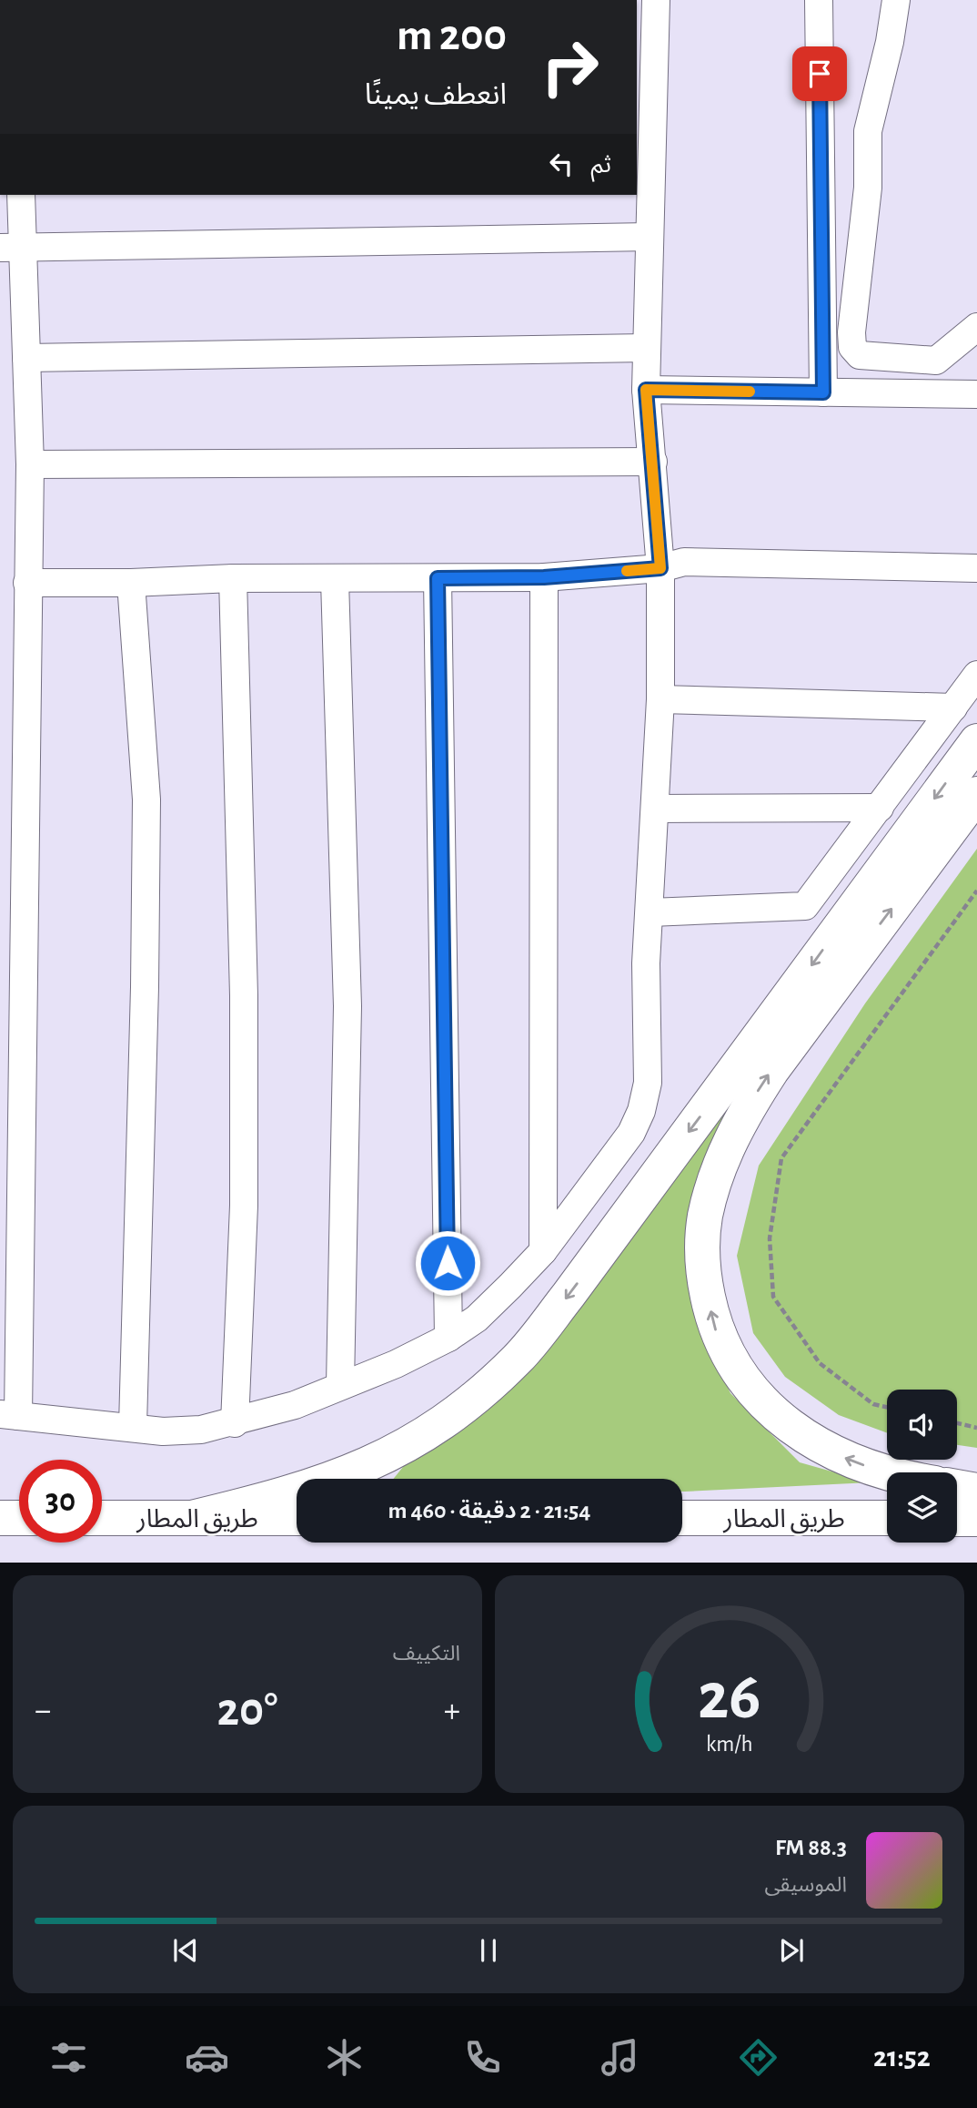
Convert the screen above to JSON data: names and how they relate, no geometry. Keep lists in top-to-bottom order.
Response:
{
  "streets": {
    "highway": ["طريق المطار"]
  },
  "page": {
    "turn": ["200 m", "انعطف يمينًا"],
    "then": "ثم",
    "limit": "30",
    "trip": "21:54 · 2 دقيقة · 460 m",
    "tile": "التكييف",
    "heat": ["−", "20°", "+"],
    "song": ["88.3 FM", "الموسيقى"],
    "tabs": "21:52",
    "gauge": ["26", "km/h"]
  }
}
